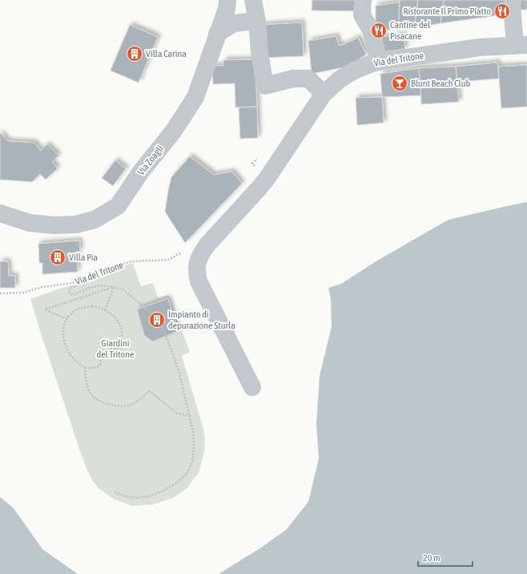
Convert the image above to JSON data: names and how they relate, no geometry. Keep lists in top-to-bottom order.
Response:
{
  "streets": {
    "street": ["Via del Tritone", "Via Zoagli"]
  },
  "parks": ["Giardini del Tritone"],
  "places": {
    "restaurant": ["Ristorante Il Primo Piatto", "Cantine del Pisacane"],
    "building": ["Villa Carina", "Villa Pia", "Impianto di depurazione Sturla"],
    "bar": ["Blunt Beach Club"]
  },
  "scale_bar": "20 m"
}
